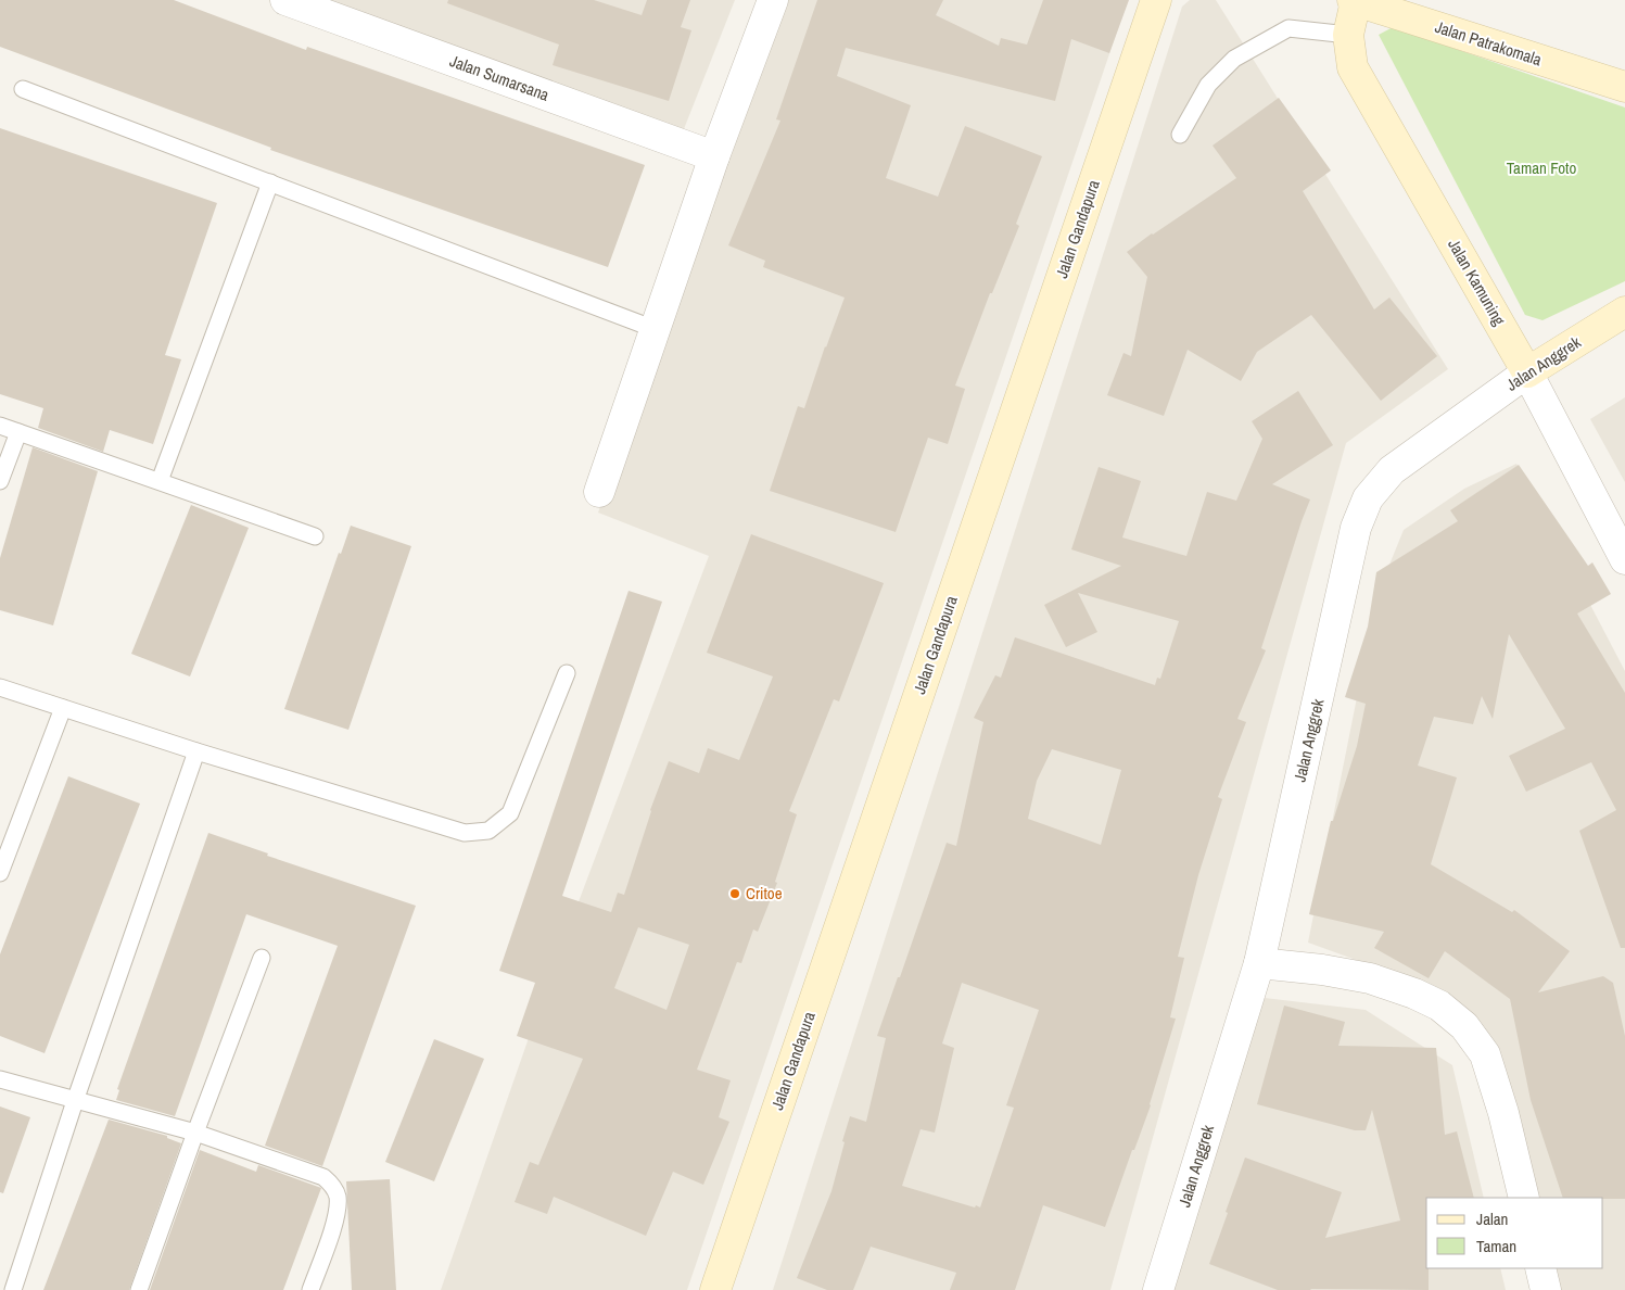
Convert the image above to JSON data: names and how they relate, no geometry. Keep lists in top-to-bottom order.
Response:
{
  "streets": {
    "street": [
      "Jalan Patrakomala",
      "Jalan Sumarsana",
      "Jalan Gandapura",
      "Jalan Kamuning",
      "Jalan Anggrek"
    ]
  },
  "crossings": [
    ["Jalan Patrakomala", "Jalan Kamuning"],
    ["Jalan Kamuning", "Jalan Anggrek"]
  ],
  "parks": ["Taman Foto"],
  "places": ["Critoe"],
  "legend": ["Jalan", "Taman"]
}
